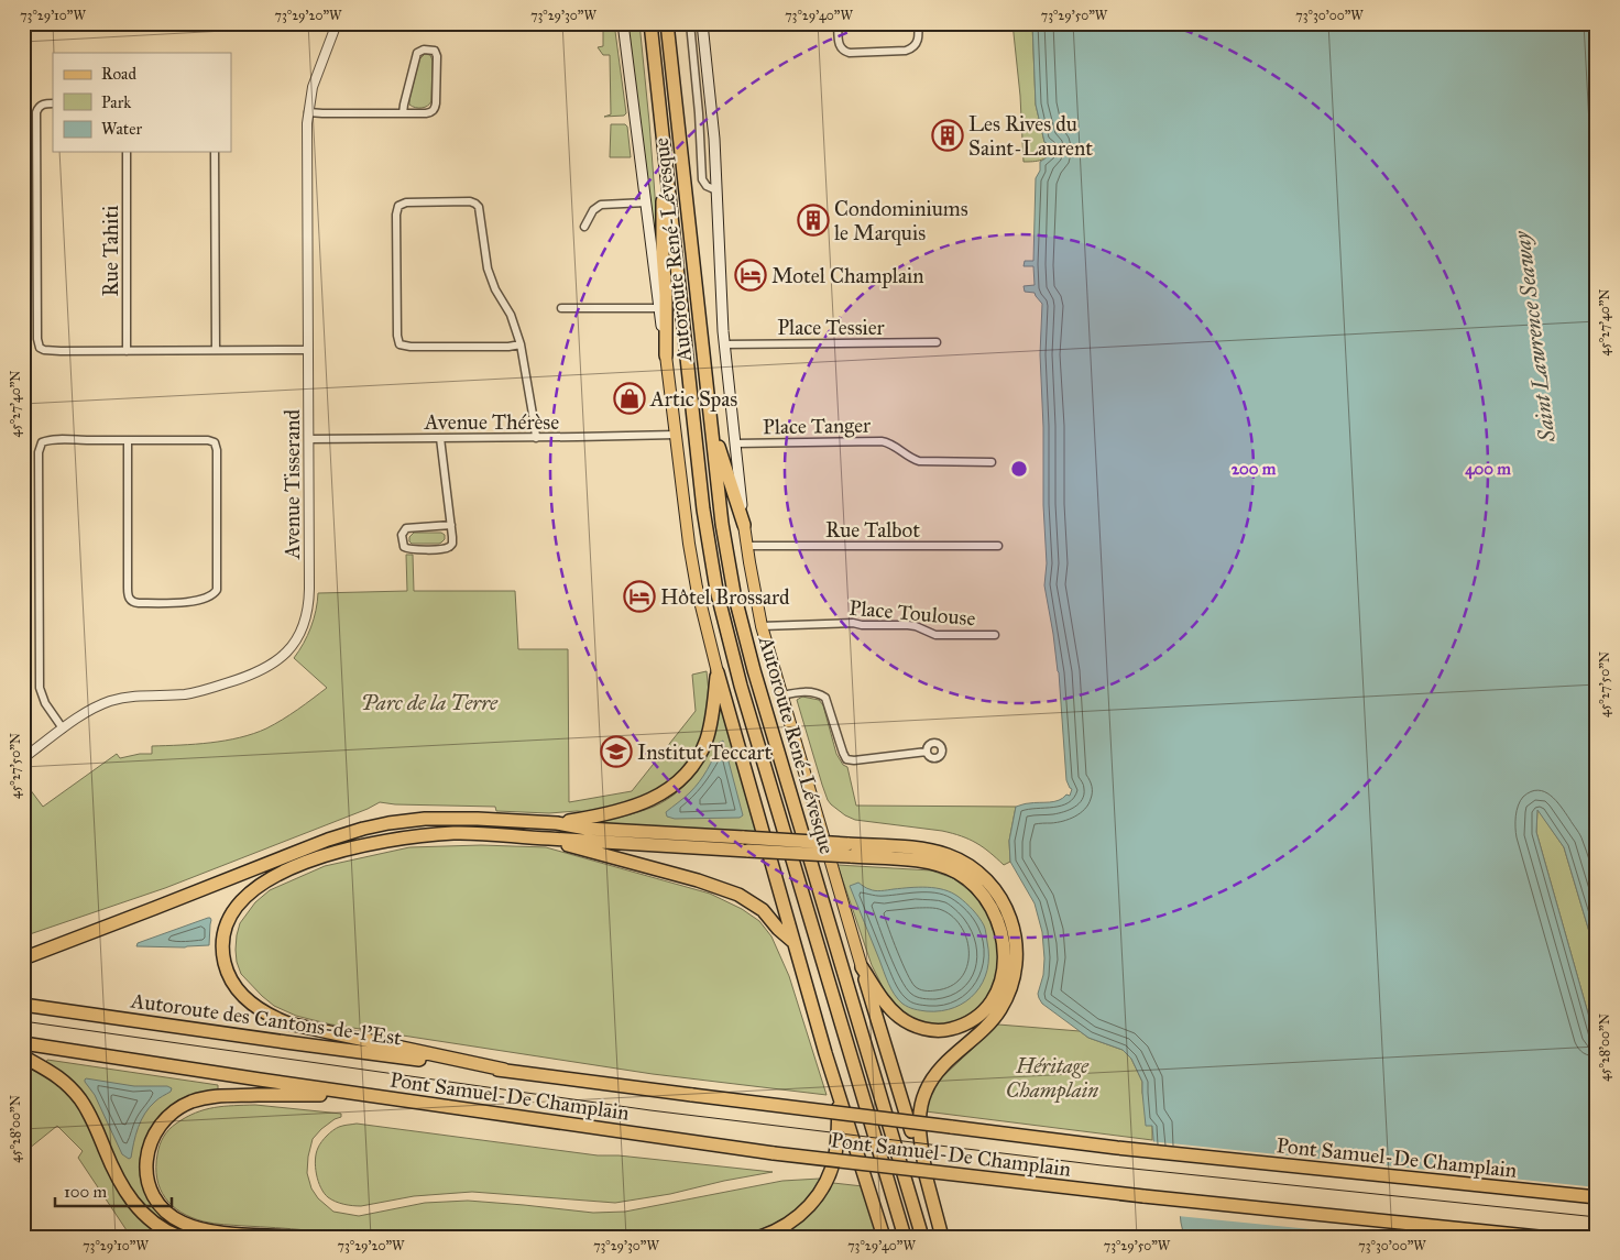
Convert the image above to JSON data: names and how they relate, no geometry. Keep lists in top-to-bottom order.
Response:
{
  "streets": {
    "highway": ["Autoroute René-Lévesque", "Autoroute des Cantons-de-l'Est", "Pont Samuel-De Champlain"],
    "street": [
      "Rue Tahiti",
      "Place Tessier",
      "Avenue Thérèse",
      "Place Tanger",
      "Avenue Tisserand",
      "Rue Talbot",
      "Place Toulouse"
    ]
  },
  "crossings": [
    ["Avenue Thérèse", "Avenue Tisserand"],
    ["Autoroute des Cantons-de-l'Est", "Pont Samuel-De Champlain"]
  ],
  "water": ["Saint Lawrence Seaway"],
  "parks": ["Parc de la Terre", "Héritage Champlain"],
  "places": {
    "building": ["Les Rives du Saint-Laurent", "Condominiums le Marquis"],
    "hotel": ["Motel Champlain", "Hôtel Brossard"],
    "shop": ["Artic Spas"],
    "school or university": ["Institut Teccart"]
  },
  "legend": ["Road", "Park", "Water"],
  "scale_bar": "100 m",
  "coordinates": [
    "73°29'10\"W",
    "73°29'20\"W",
    "73°29'30\"W",
    "73°29'40\"W",
    "73°29'50\"W",
    "73°30'00\"W",
    "45°27'40\"N",
    "45°27'50\"N",
    "45°28'00\"N"
  ],
  "rings": ["200 m", "400 m"]
}
